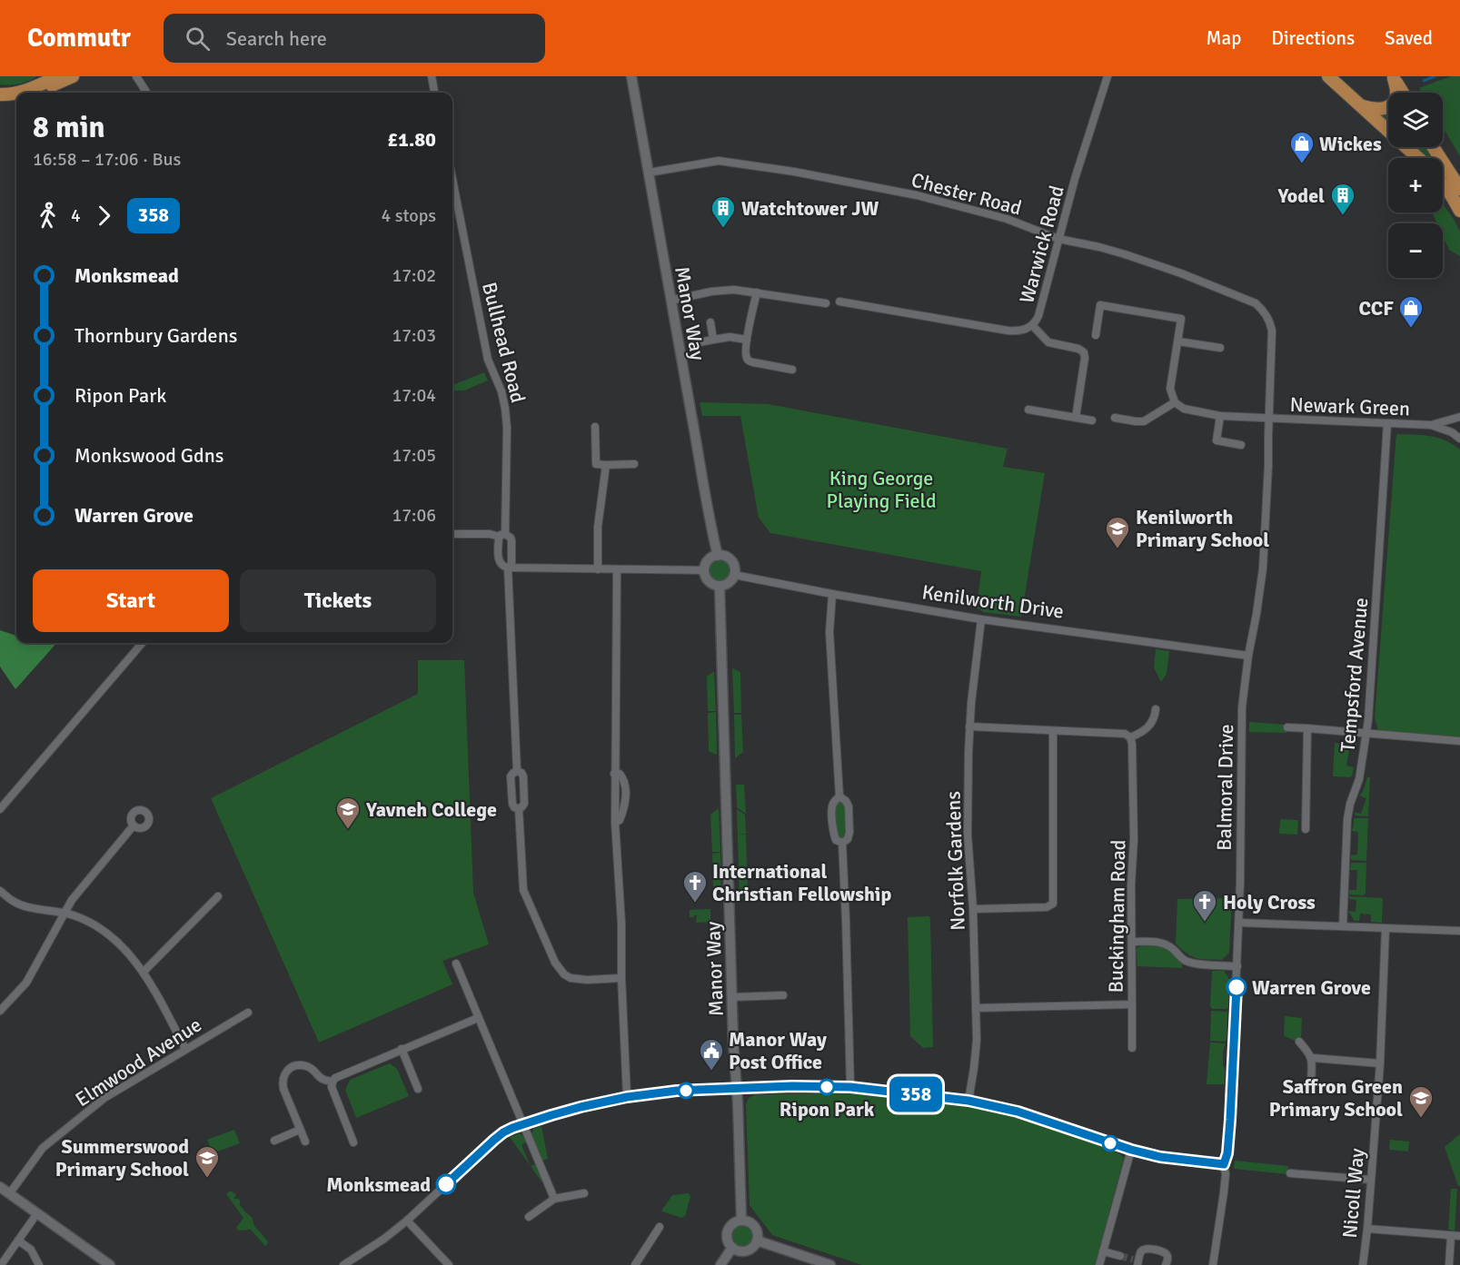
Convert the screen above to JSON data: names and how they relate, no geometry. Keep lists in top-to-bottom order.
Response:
{
  "streets": {
    "street": [
      "Chester Road",
      "Warwick Road",
      "Manor Way",
      "Bullhead Road",
      "Newark Green",
      "Kenilworth Drive",
      "Tempsford Avenue",
      "Balmoral Drive",
      "Norfolk Gardens",
      "Buckingham Road",
      "Elmwood Avenue",
      "Nicoll Way"
    ]
  },
  "crossings": [
    ["Chester Road", "Warwick Road"],
    ["Chester Road", "Manor Way"],
    ["Chester Road", "Balmoral Drive"],
    ["Manor Way", "Kenilworth Drive"],
    ["Newark Green", "Tempsford Avenue"],
    ["Newark Green", "Balmoral Drive"],
    ["Kenilworth Drive", "Balmoral Drive"],
    ["Kenilworth Drive", "Norfolk Gardens"],
    ["Norfolk Gardens", "Buckingham Road"]
  ],
  "parks": ["King George Playing Field"],
  "places": {
    "shop": ["Wickes", "CCF"],
    "building": ["Yodel", "Watchtower JW"],
    "school or university": [
      "Kenilworth Primary School",
      "Yavneh College",
      "Saffron Green Primary School",
      "Summerswood Primary School"
    ],
    "church": ["International Christian Fellowship", "Holy Cross"],
    "other": ["Warren Grove", "Ripon Park", "Monksmead"],
    "public building": ["Manor Way Post Office"]
  },
  "lines": ["bus line 358"],
  "page": {
    "header": "Commutr",
    "search": "Search here",
    "nav": ["Map", "Directions", "Saved"],
    "on_map": "358",
    "map_buttons": ["+", "−"],
    "heading": ["8 min", "16:58 – 17:06 · Bus", "£1.80"],
    "legs": ["4", "358", "4 stops"],
    "list": [
      {
        "name": "Monksmead",
        "value": "17:02"
      },
      {
        "name": "Thornbury Gardens",
        "value": "17:03"
      },
      {
        "name": "Ripon Park",
        "value": "17:04"
      },
      {
        "name": "Monkswood Gdns",
        "value": "17:05"
      },
      {
        "name": "Warren Grove",
        "value": "17:06"
      }
    ],
    "buttons": ["Start", "Tickets"]
  }
}
